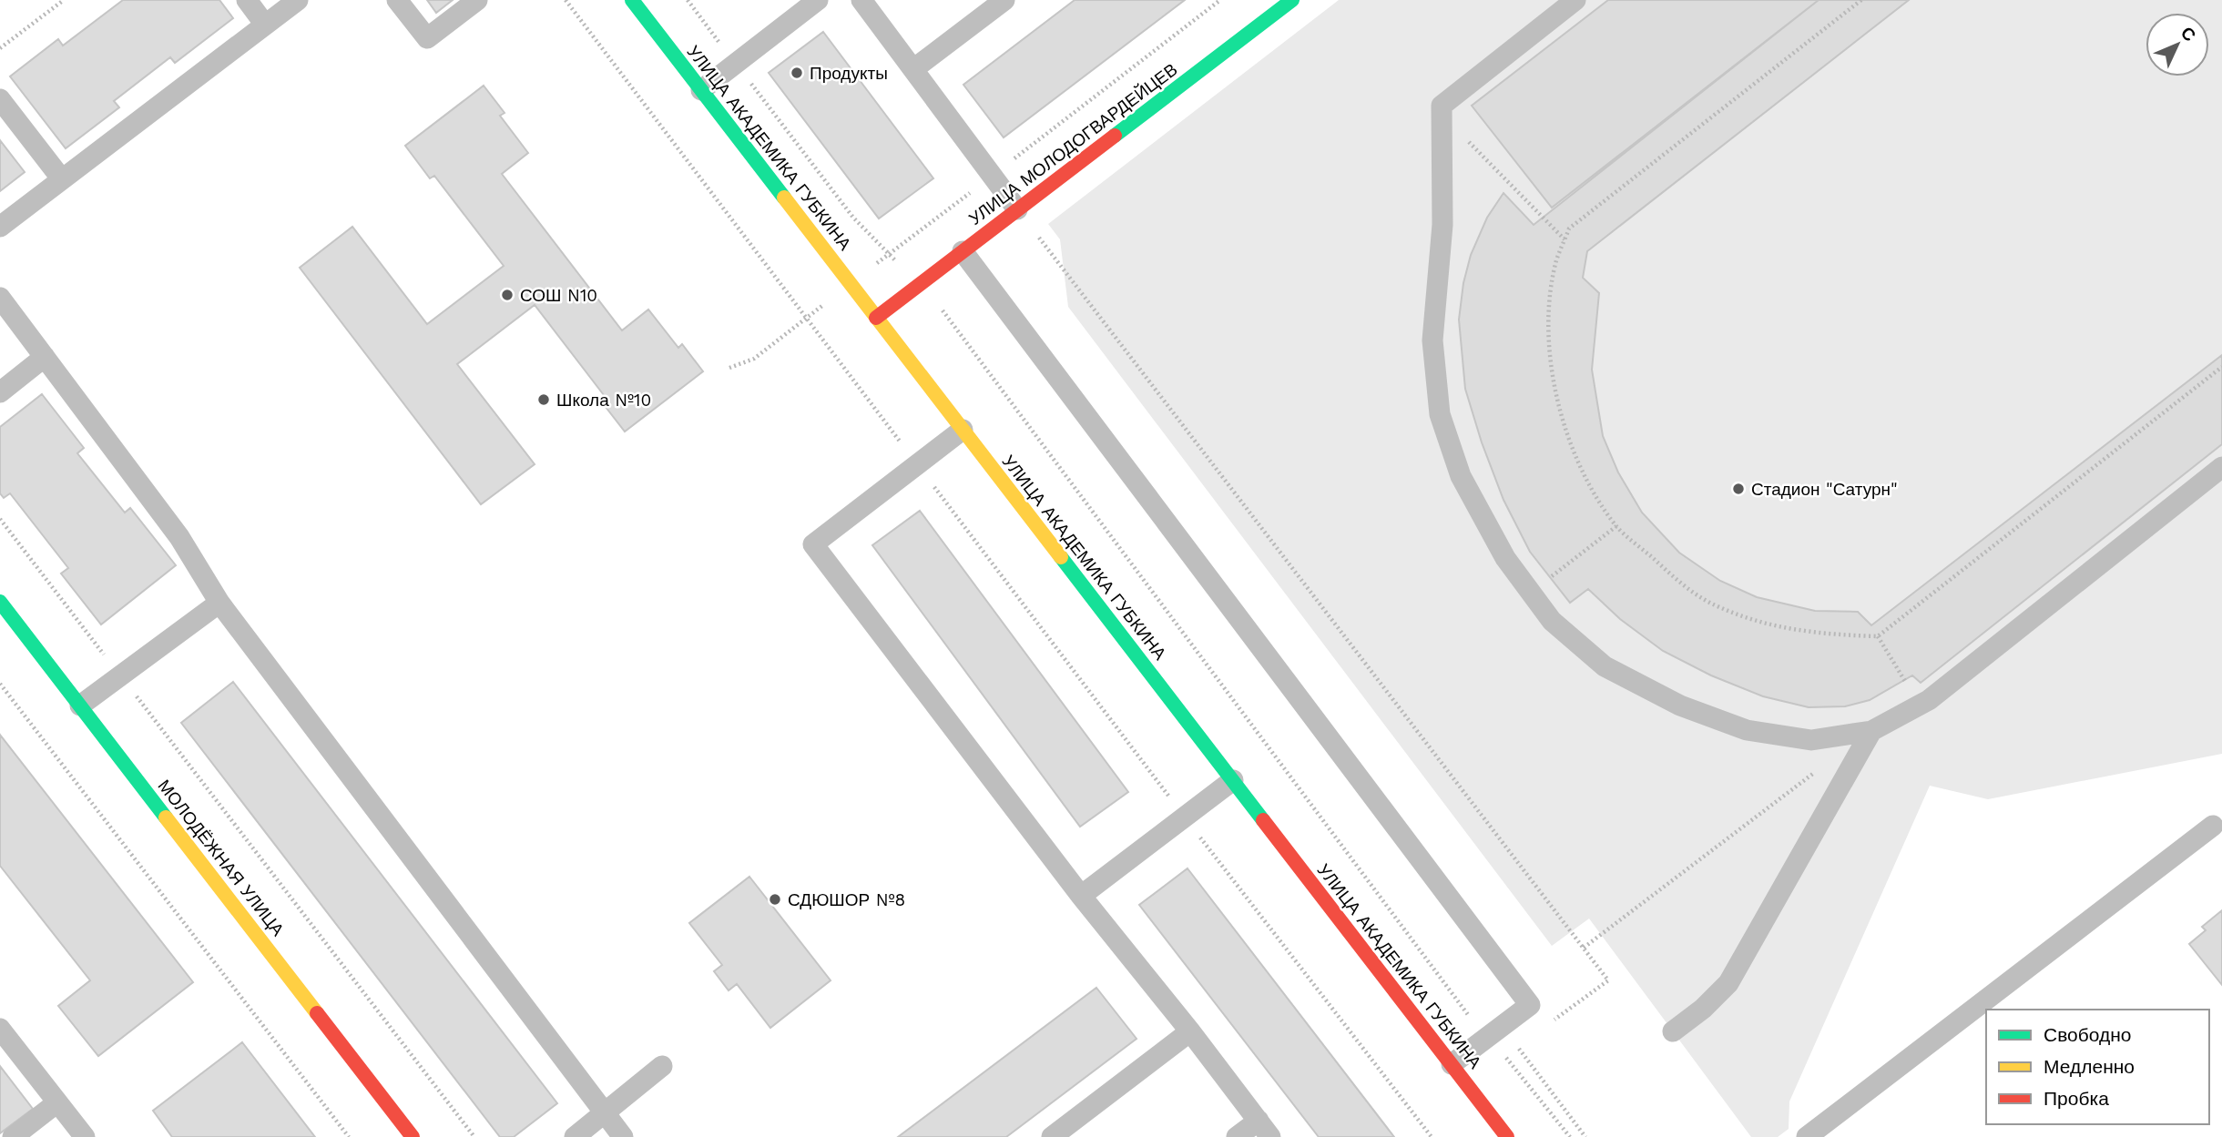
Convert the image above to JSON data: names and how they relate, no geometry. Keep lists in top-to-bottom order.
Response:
{
  "streets": {
    "street": ["УЛИЦА МОЛОДОГВАРДЕЙЦЕВ", "УЛИЦА АКАДЕМИКА ГУБКИНА", "МОЛОДЁЖНАЯ УЛИЦА"]
  },
  "crossings": [
    ["УЛИЦА МОЛОДОГВАРДЕЙЦЕВ", "УЛИЦА АКАДЕМИКА ГУБКИНА"]
  ],
  "places": [
    "Продукты",
    "СОШ N10",
    "Школа №10",
    "Стадион \"Сатурн\"",
    "СДЮШОР №8"
  ],
  "legend": ["Свободно", "Медленно", "Пробка"],
  "north": "top right"
}
